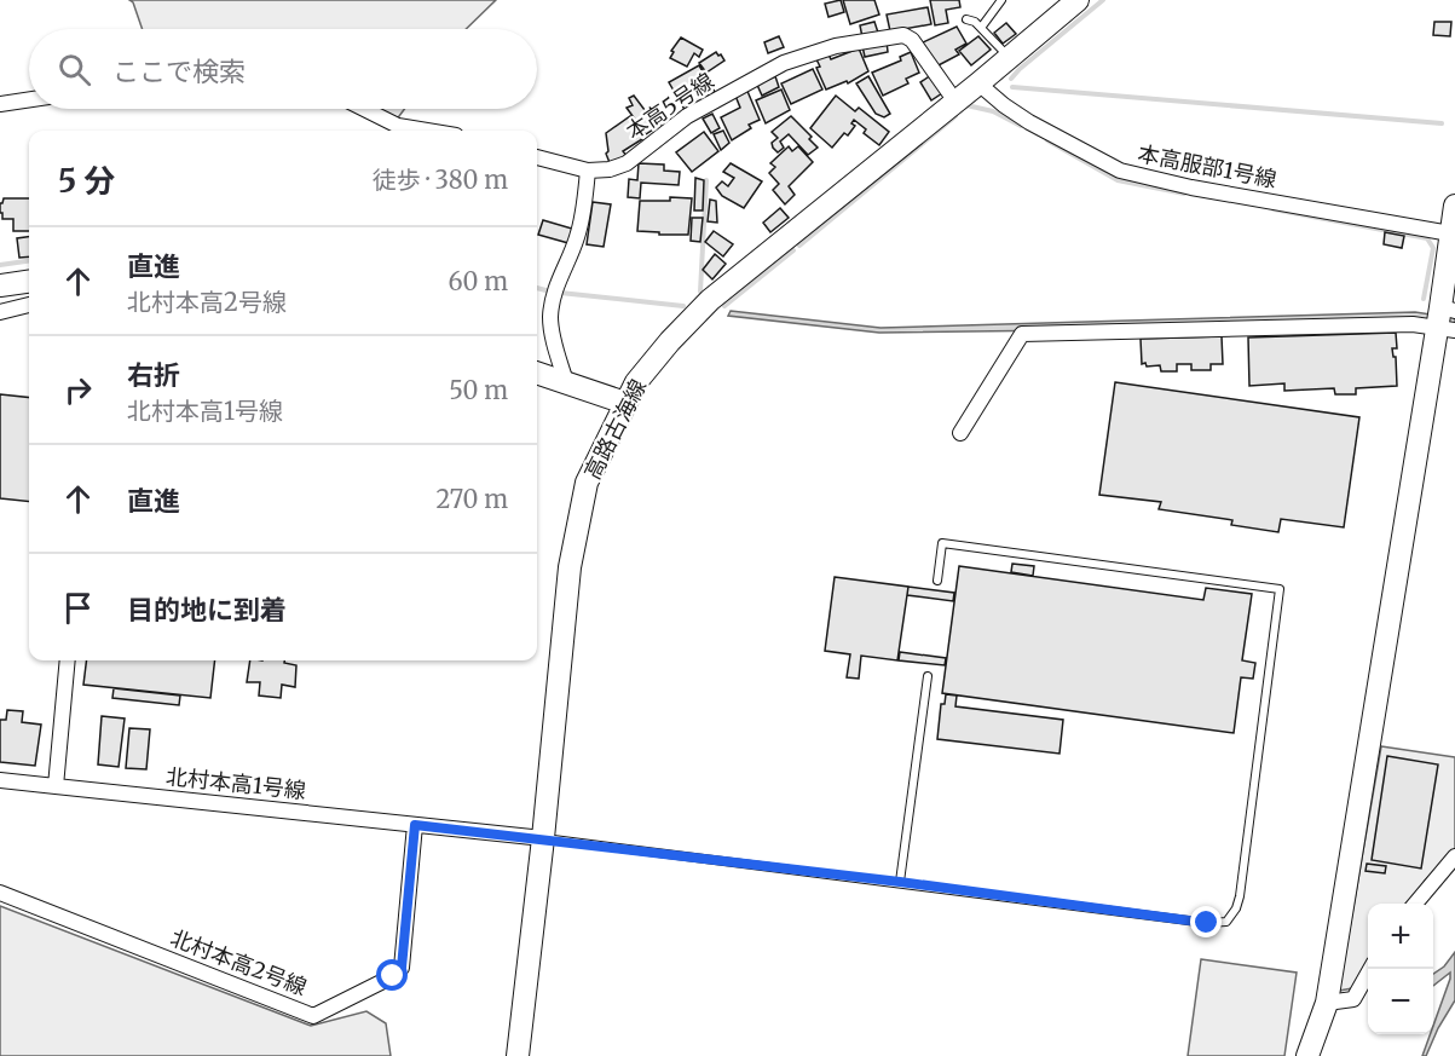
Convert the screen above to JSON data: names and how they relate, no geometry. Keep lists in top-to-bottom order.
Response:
{
  "streets": {
    "main road": ["高路古海線"],
    "street": [
      "本高5号線",
      "本高服部1号線",
      "北村本高1号線",
      "北村本高2号線"
    ]
  },
  "crossings": [
    ["本高5号線", "高路古海線"],
    ["本高服部1号線", "高路古海線"],
    ["高路古海線", "北村本高1号線"],
    ["北村本高1号線", "北村本高2号線"]
  ],
  "page": {
    "search": "ここで検索",
    "heading": ["5 分", "徒歩 · 380 m"],
    "list": [
      ["直進", "北村本高2号線", "60 m"],
      ["右折", "北村本高1号線", "50 m"],
      ["直進", "270 m"],
      "目的地に到着"
    ],
    "map_buttons": ["+", "−"]
  }
}
